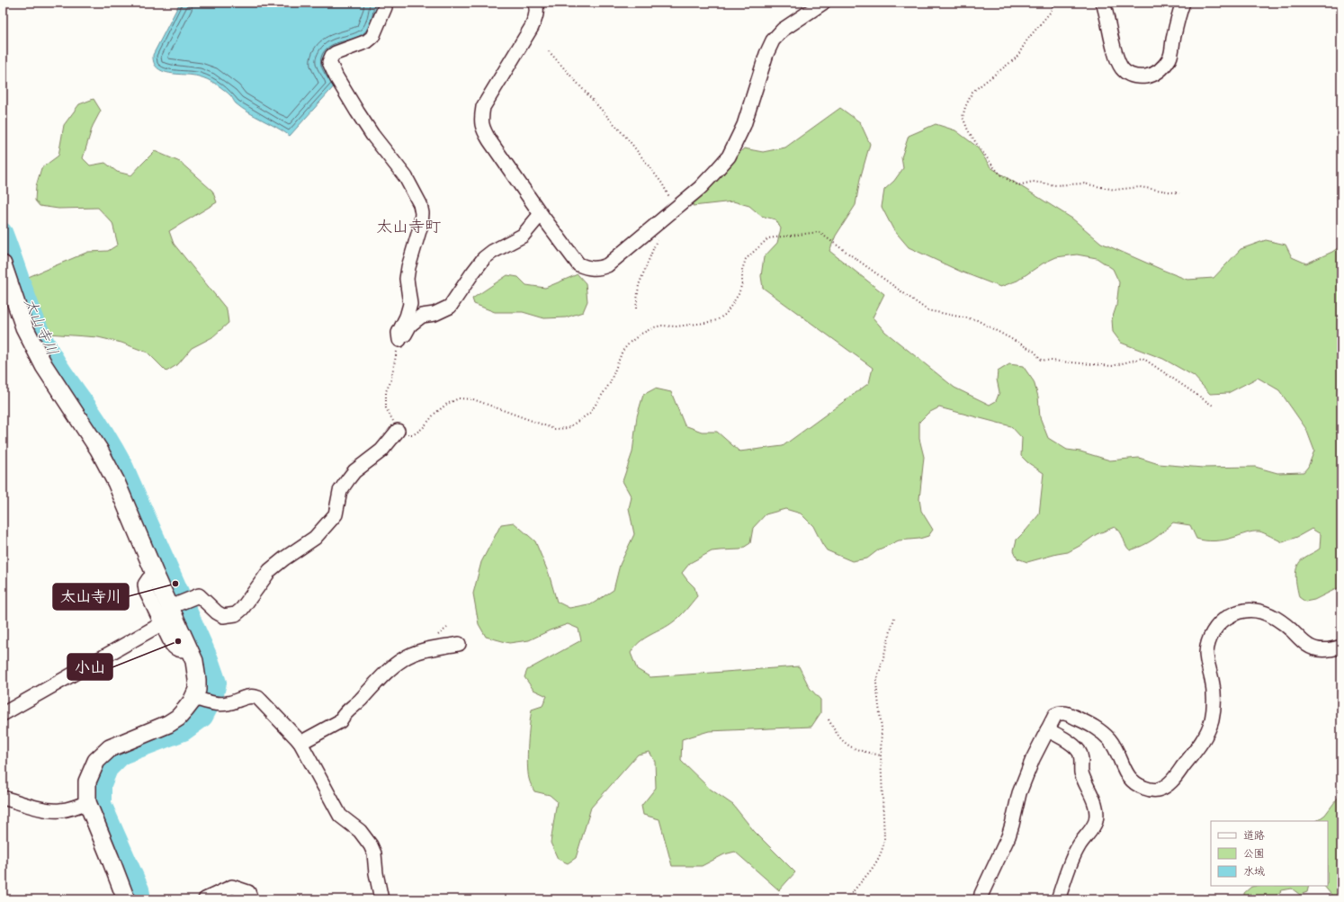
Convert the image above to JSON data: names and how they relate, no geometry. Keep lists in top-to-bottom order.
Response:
{
  "districts": ["太山寺町"],
  "water": ["太山寺川"],
  "places": ["太山寺川", "小山"],
  "legend": ["道路", "公園", "水域"]
}
